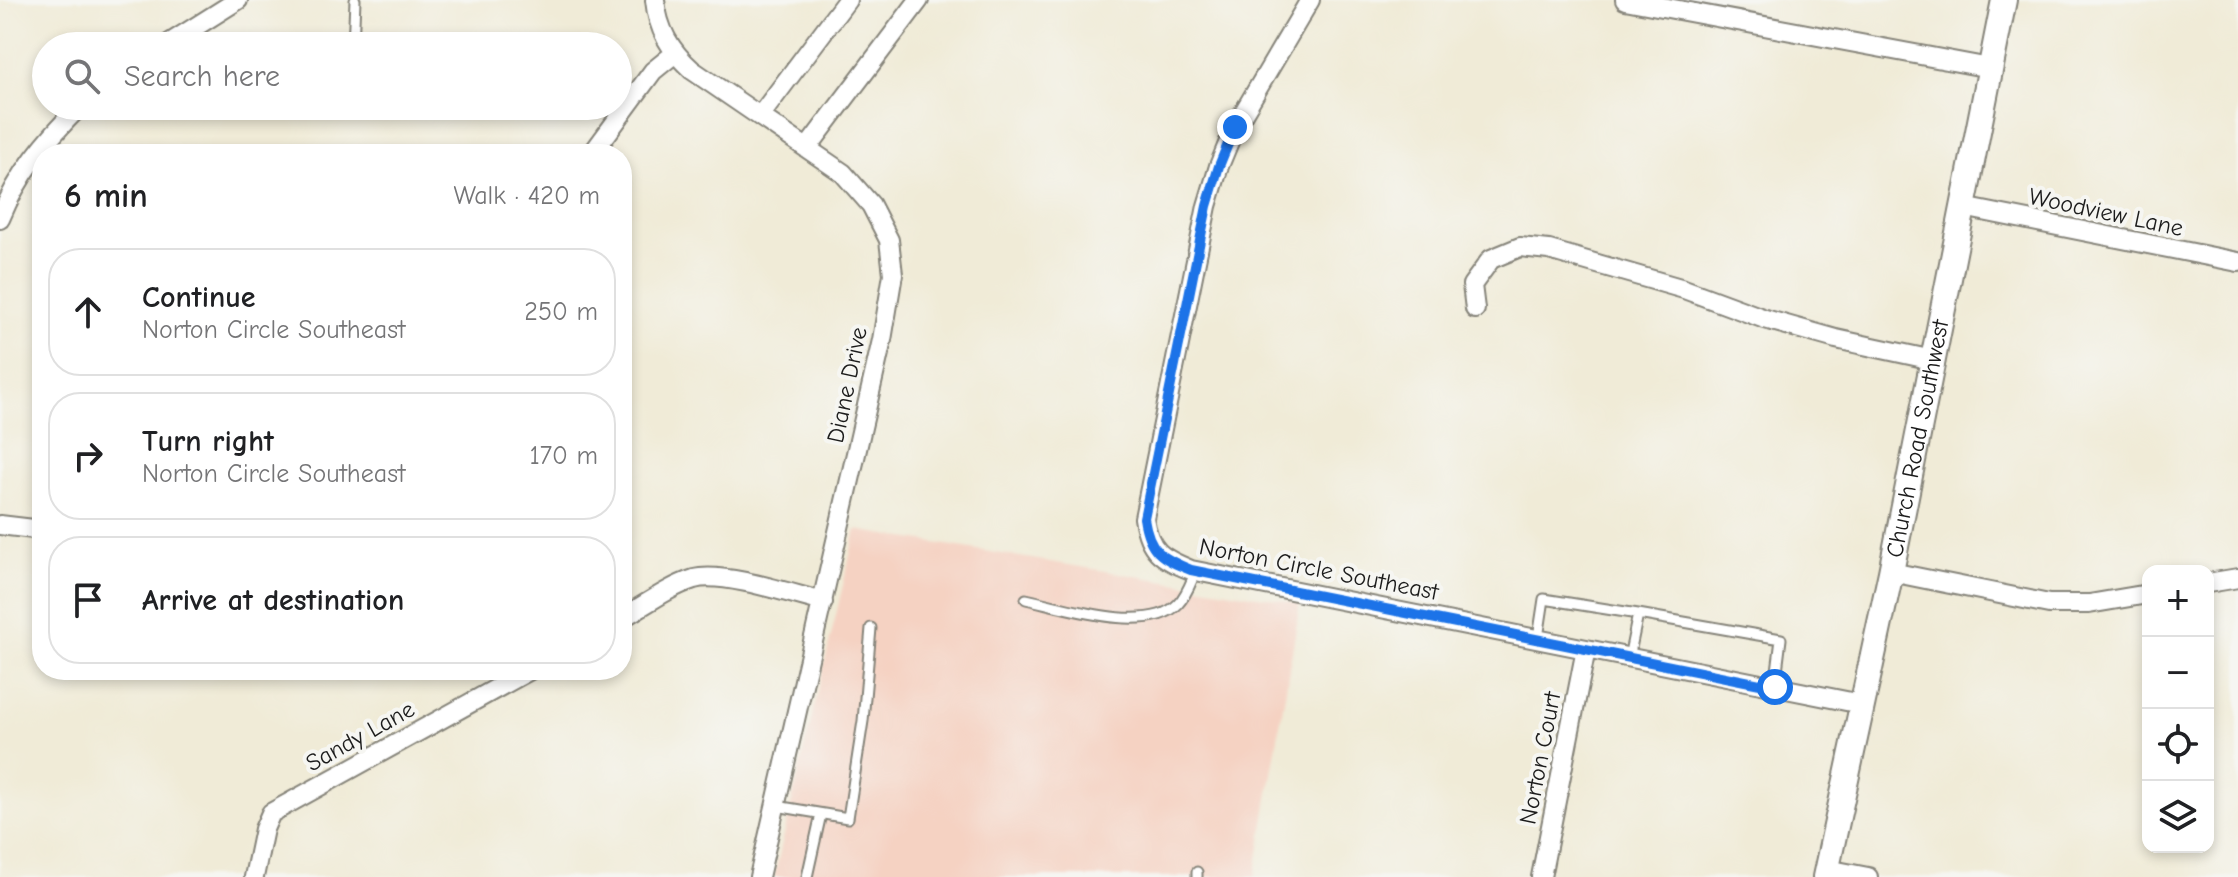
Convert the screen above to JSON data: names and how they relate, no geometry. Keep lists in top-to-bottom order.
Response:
{
  "streets": {
    "street": [
      "Woodview Lane",
      "Diane Drive",
      "Church Road Southwest",
      "Norton Circle Southeast",
      "Sandy Lane",
      "Norton Court"
    ]
  },
  "crossings": [
    ["Woodview Lane", "Church Road Southwest"],
    ["Church Road Southwest", "Norton Circle Southeast"],
    ["Norton Circle Southeast", "Norton Court"]
  ],
  "page": {
    "search": "Search here",
    "heading": ["6 min", "Walk · 420 m"],
    "list": [
      ["Continue", "Norton Circle Southeast", "250 m"],
      ["Turn right", "Norton Circle Southeast", "170 m"],
      "Arrive at destination"
    ],
    "map_buttons": ["+", "−"]
  }
}
